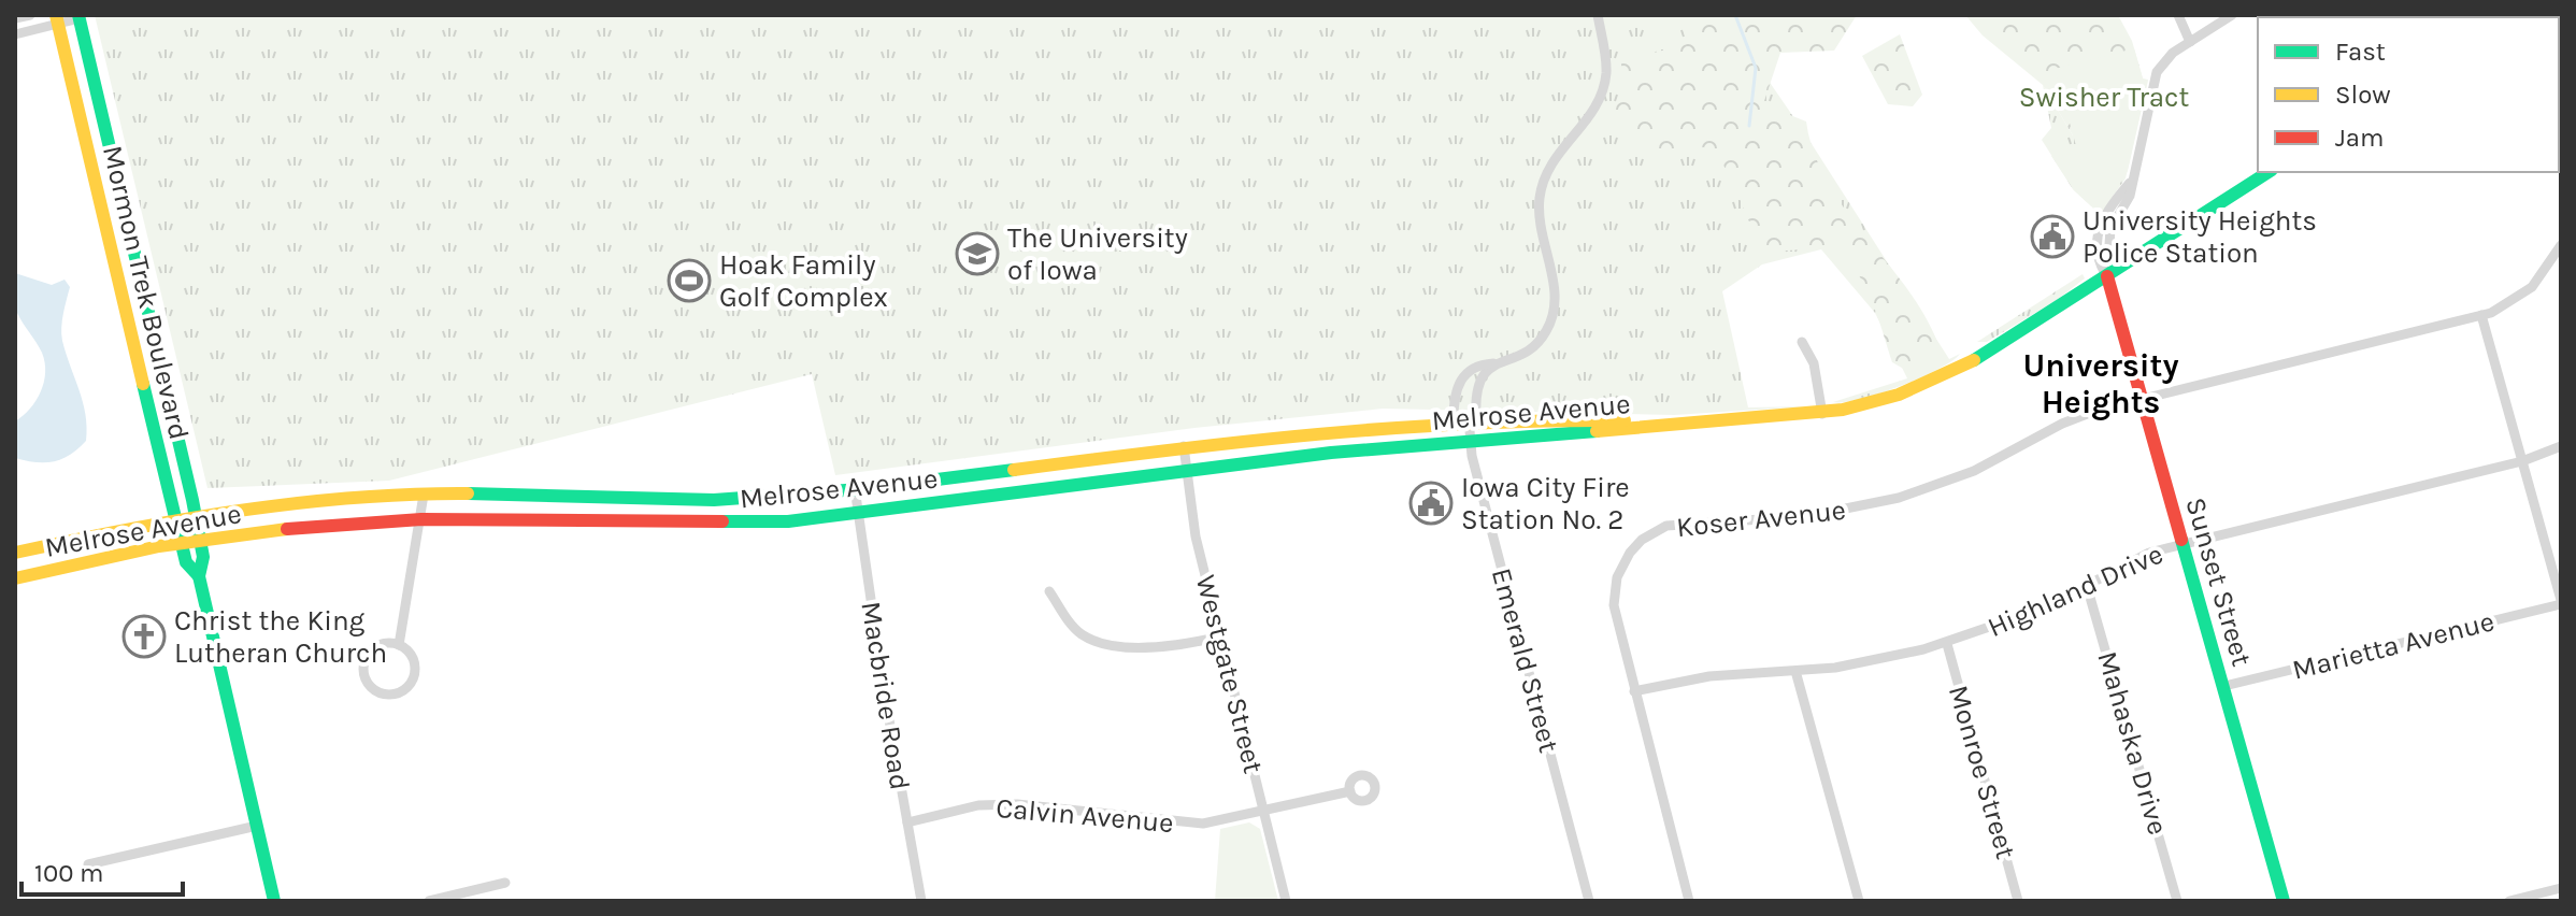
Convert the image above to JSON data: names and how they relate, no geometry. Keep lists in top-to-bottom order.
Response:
{
  "streets": {
    "main road": ["Mormon Trek Boulevard", "Melrose Avenue", "Sunset Street"],
    "street": [
      "Koser Avenue",
      "Highland Drive",
      "Marietta Avenue",
      "Emerald Street",
      "Westgate Street",
      "Macbride Road",
      "Mahaska Drive",
      "Monroe Street",
      "Calvin Avenue"
    ]
  },
  "crossings": [
    ["Mormon Trek Boulevard", "Melrose Avenue"],
    ["Melrose Avenue", "Sunset Street"],
    ["Melrose Avenue", "Emerald Street"],
    ["Melrose Avenue", "Westgate Street"],
    ["Melrose Avenue", "Macbride Road"],
    ["Koser Avenue", "Sunset Street"],
    ["Koser Avenue", "Highland Drive"],
    ["Sunset Street", "Highland Drive"],
    ["Sunset Street", "Marietta Avenue"],
    ["Highland Drive", "Mahaska Drive"],
    ["Highland Drive", "Monroe Street"],
    ["Westgate Street", "Calvin Avenue"],
    ["Macbride Road", "Calvin Avenue"]
  ],
  "districts": ["University Heights"],
  "parks": ["Swisher Tract"],
  "places": {
    "public building": ["University Heights Police Station", "Iowa City Fire Station No. 2"],
    "school or university": ["The University of Iowa"],
    "sports": ["Hoak Family Golf Complex"],
    "church": ["Christ the King Lutheran Church"]
  },
  "legend": ["Fast", "Slow", "Jam"],
  "scale_bar": "100 m"
}
